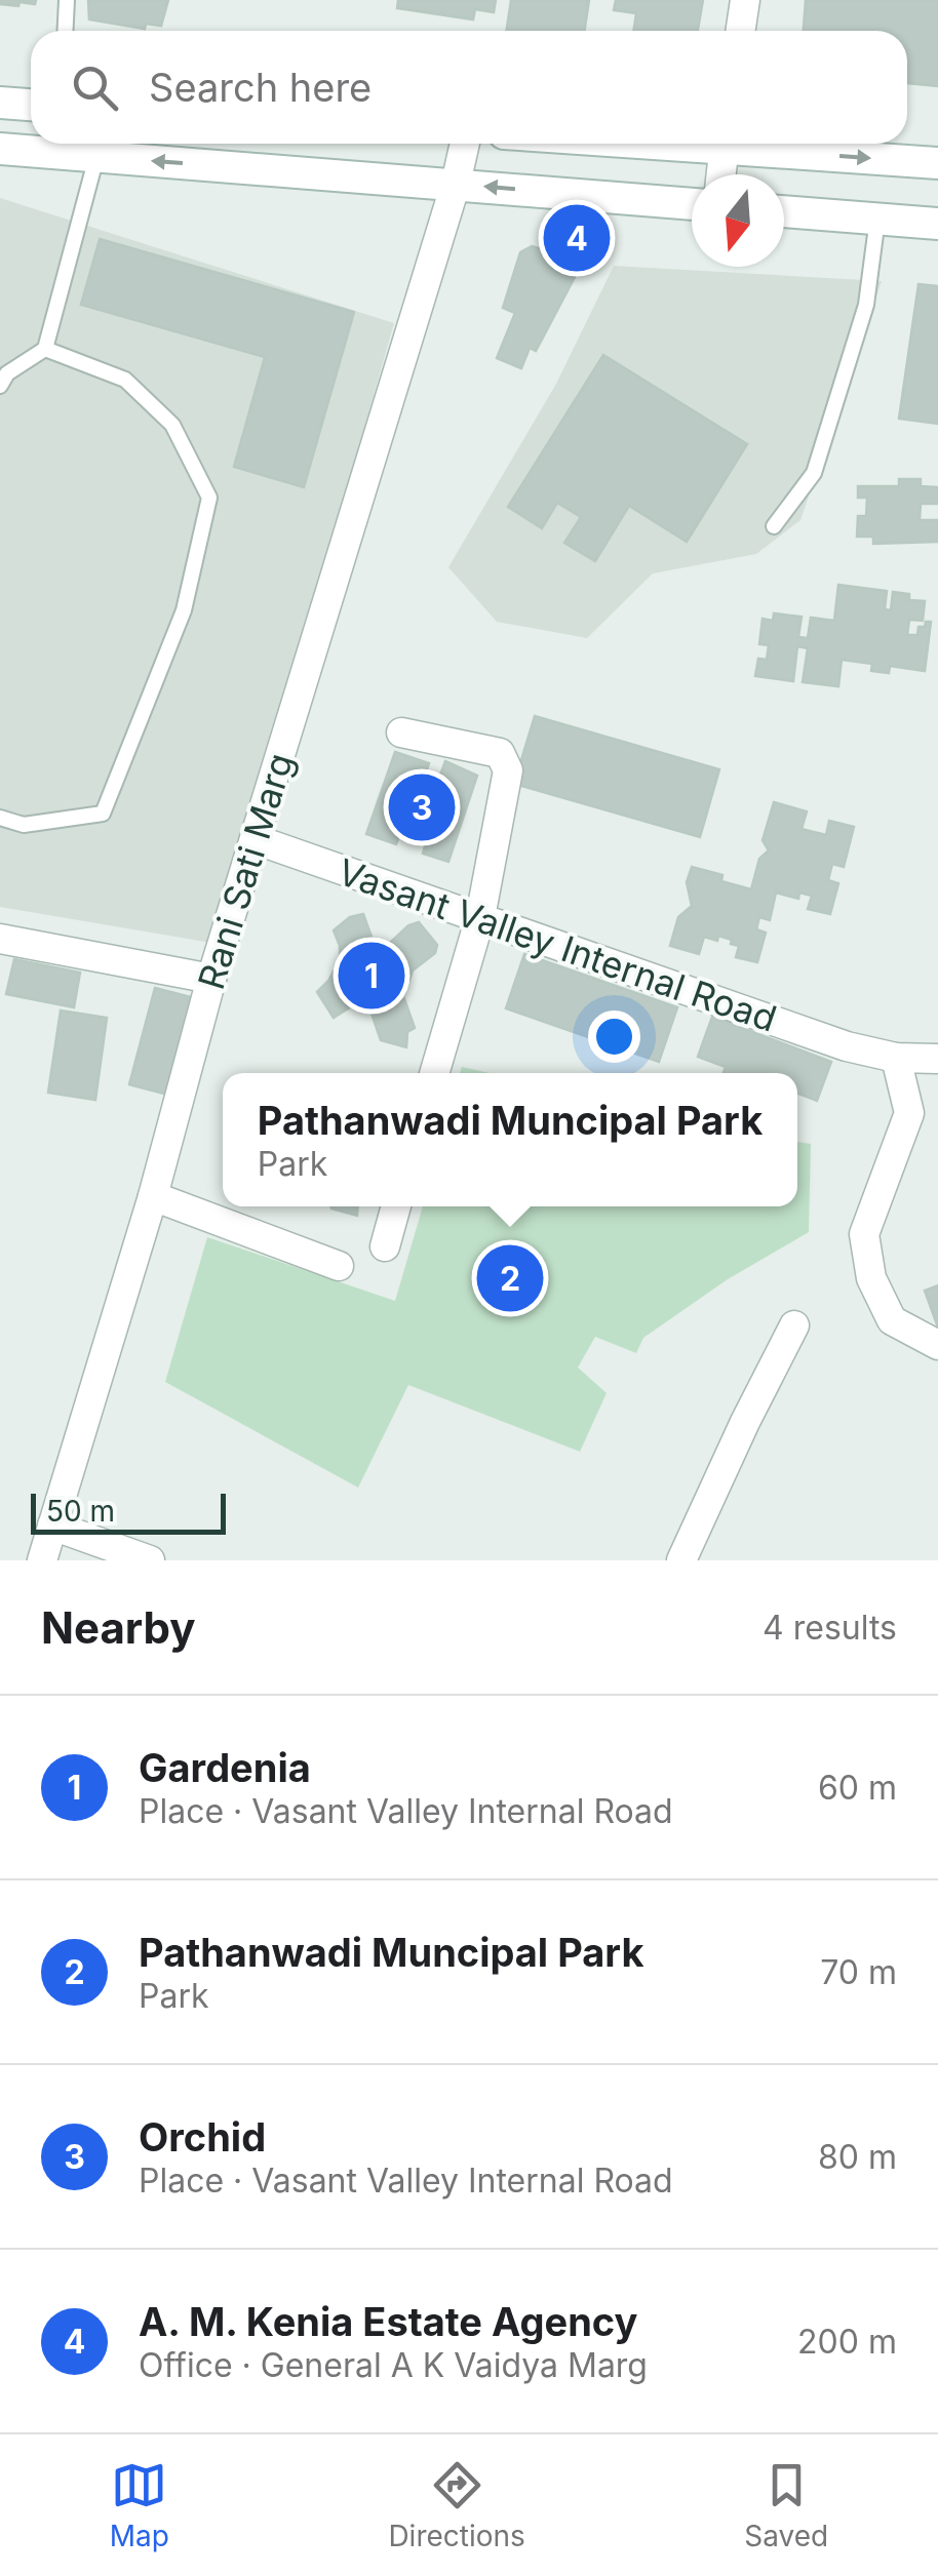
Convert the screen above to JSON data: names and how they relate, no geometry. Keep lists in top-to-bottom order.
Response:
{
  "streets": {
    "street": ["Rani Sati Marg", "Vasant Valley Internal Road"]
  },
  "crossings": [
    ["Rani Sati Marg", "Vasant Valley Internal Road"]
  ],
  "scale_bar": "50 m",
  "north": "bottom",
  "page": {
    "search": "Search here",
    "pins": [
      "4",
      "3",
      "1",
      "2"
    ],
    "popup": ["Pathanwadi Muncipal Park", "Park"],
    "scale": "50 m",
    "heading": ["Nearby", "4 results"],
    "list": [
      {
        "mark": "1",
        "name": "Gardenia",
        "note": "Place · Vasant Valley Internal Road",
        "value": "60 m"
      },
      {
        "mark": "2",
        "name": "Pathanwadi Muncipal Park",
        "note": "Park",
        "value": "70 m"
      },
      {
        "mark": "3",
        "name": "Orchid",
        "note": "Place · Vasant Valley Internal Road",
        "value": "80 m"
      },
      {
        "mark": "4",
        "name": "A. M. Kenia Estate Agency",
        "note": "Office · General A K Vaidya Marg",
        "value": "200 m"
      }
    ],
    "nav": ["Map", "Directions", "Saved"]
  }
}
